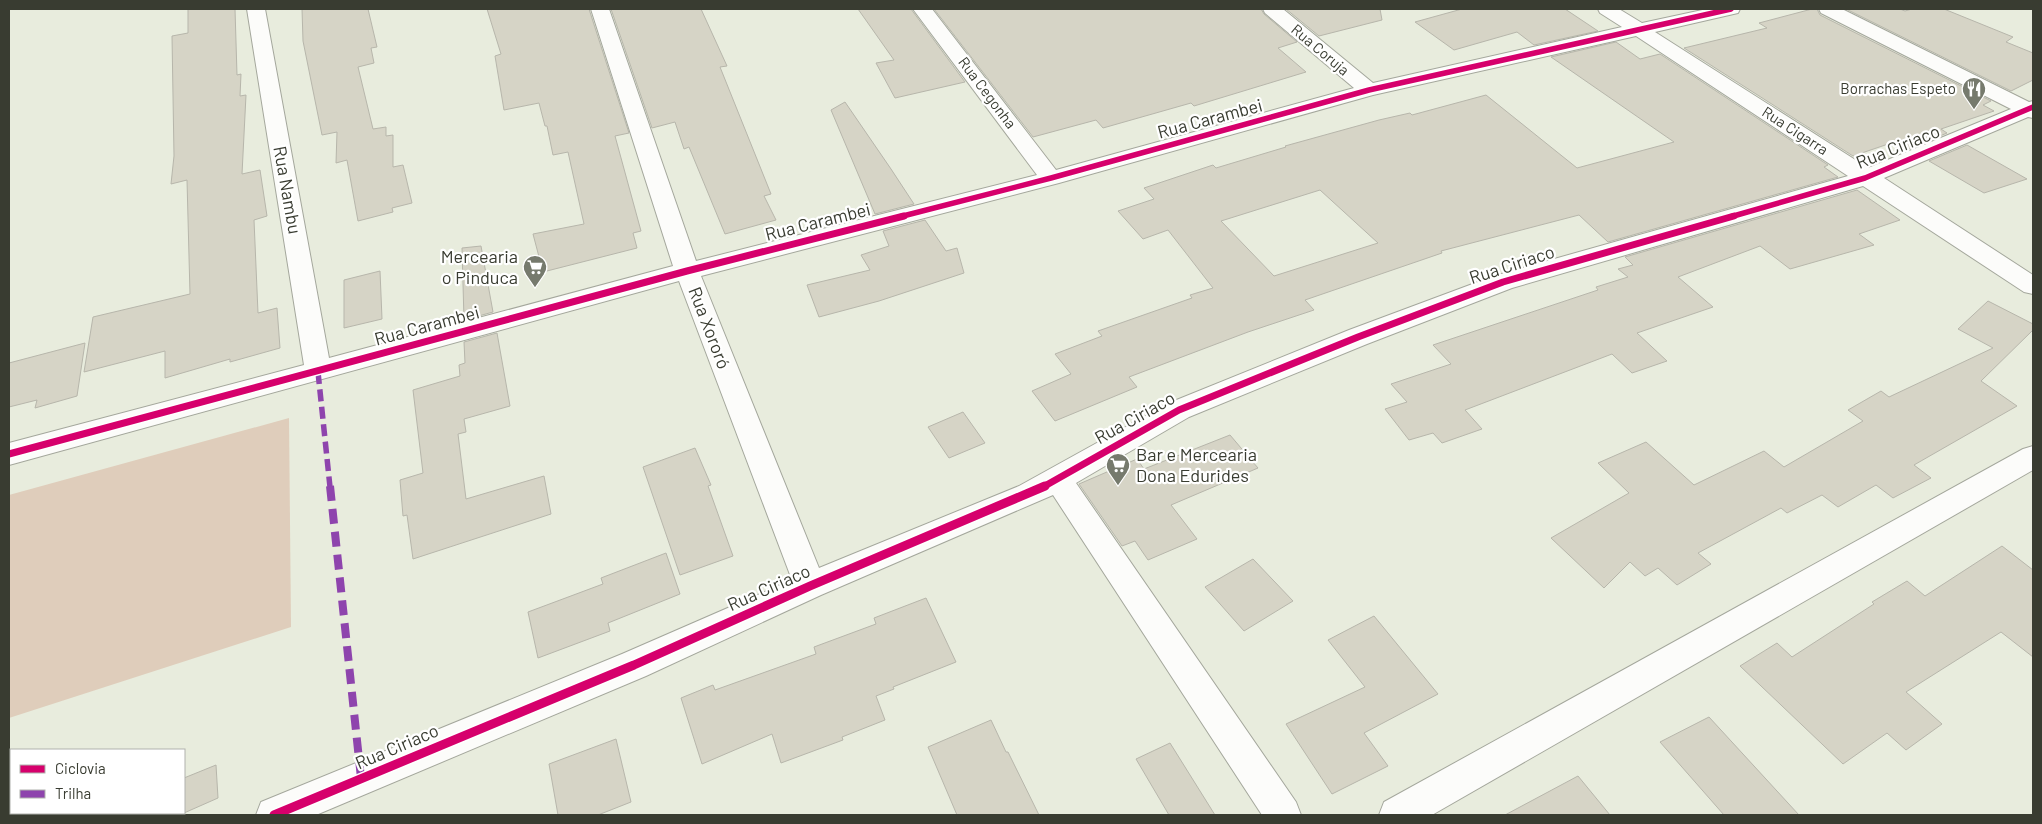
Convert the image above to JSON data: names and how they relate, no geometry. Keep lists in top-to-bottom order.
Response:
{
  "streets": {
    "street": [
      "Rua Coruja",
      "Rua Cegonha",
      "Rua Carambei",
      "Rua Cigarra",
      "Rua Ciriaco",
      "Rua Nambu",
      "Rua Xororó"
    ]
  },
  "crossings": [
    ["Rua Coruja", "Rua Carambei"],
    ["Rua Cegonha", "Rua Carambei"],
    ["Rua Carambei", "Rua Cigarra"],
    ["Rua Carambei", "Rua Nambu"],
    ["Rua Carambei", "Rua Xororó"],
    ["Rua Cigarra", "Rua Ciriaco"],
    ["Rua Ciriaco", "Rua Xororó"]
  ],
  "places": {
    "restaurant": ["Borrachas Espeto"],
    "supermarket": ["Mercearia o Pinduca", "Bar e Mercearia Dona Edurides"]
  },
  "legend": ["Ciclovia", "Trilha"]
}
